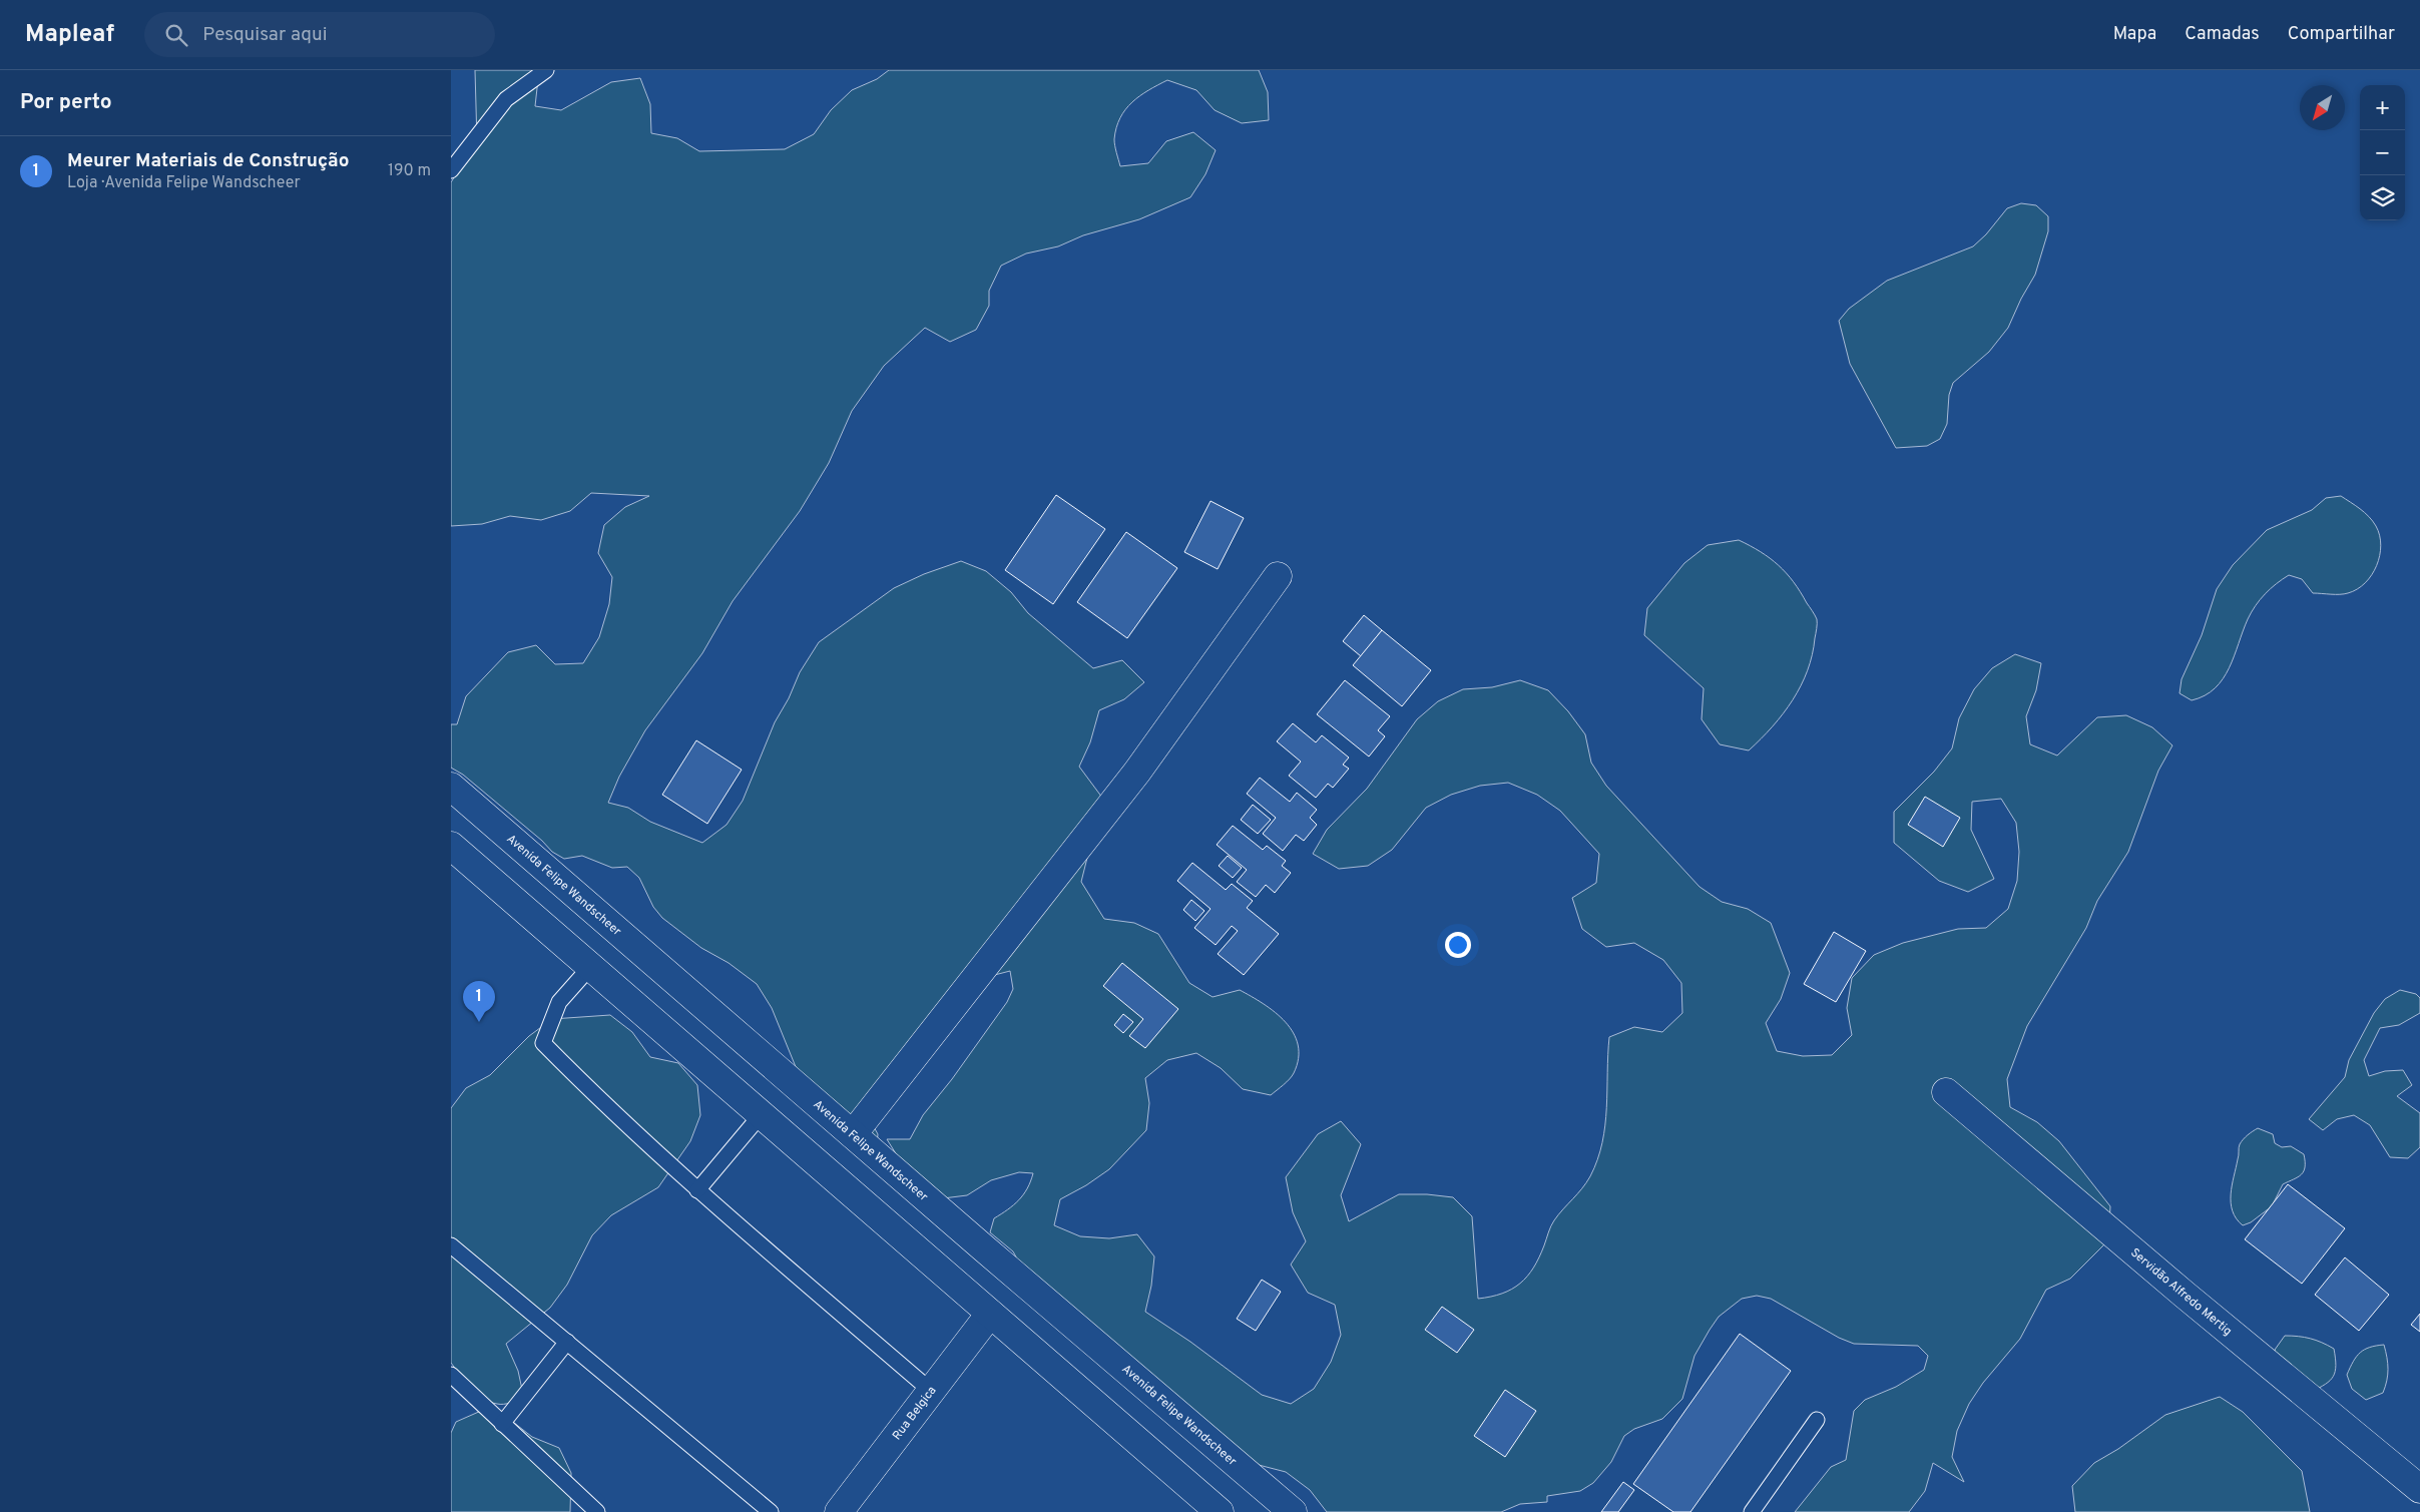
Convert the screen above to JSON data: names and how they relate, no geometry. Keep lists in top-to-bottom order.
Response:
{
  "streets": {
    "main road": ["Avenida Felipe Wandscheer", "Servidão Alfredo Mertig", "Rua Belgica"]
  },
  "north": "bottom left",
  "page": {
    "header": "Mapleaf",
    "search": "Pesquisar aqui",
    "nav": ["Mapa", "Camadas", "Compartilhar"],
    "heading": "Por perto",
    "map_buttons": ["+", "−"],
    "list": [
      {
        "mark": "1",
        "name": "Meurer Materiais de Construção",
        "note": "Loja · Avenida Felipe Wandscheer",
        "value": "190 m"
      }
    ],
    "pins": "1"
  }
}
